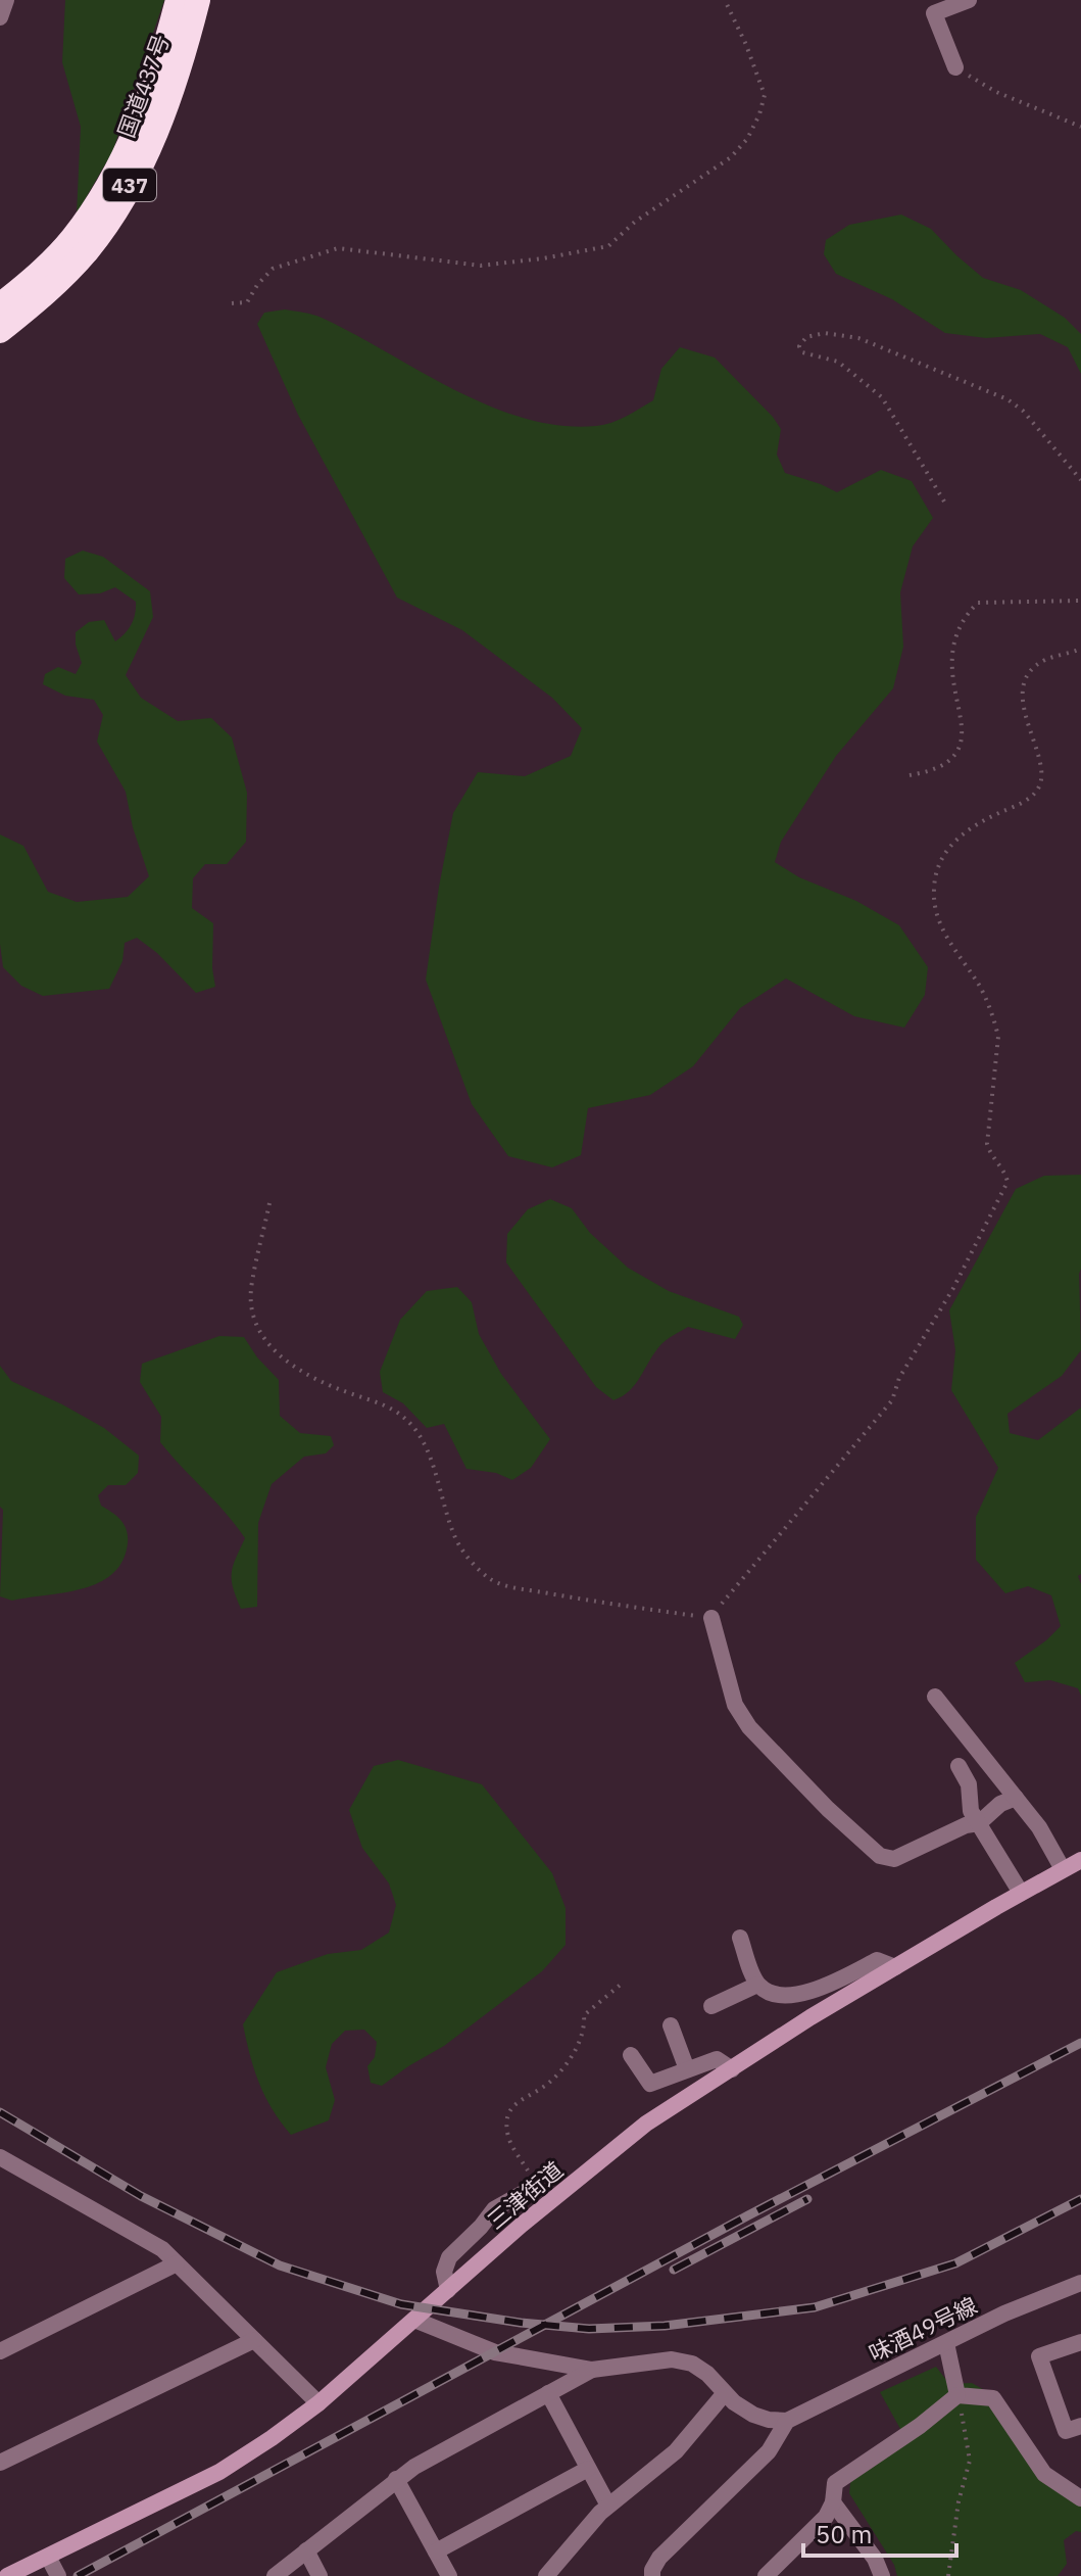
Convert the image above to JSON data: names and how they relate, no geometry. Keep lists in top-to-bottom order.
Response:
{
  "streets": {
    "highway": ["国道437号", "437"],
    "street": ["三津街道", "味酒49号線"]
  },
  "scale_bar": "50 m"
}
